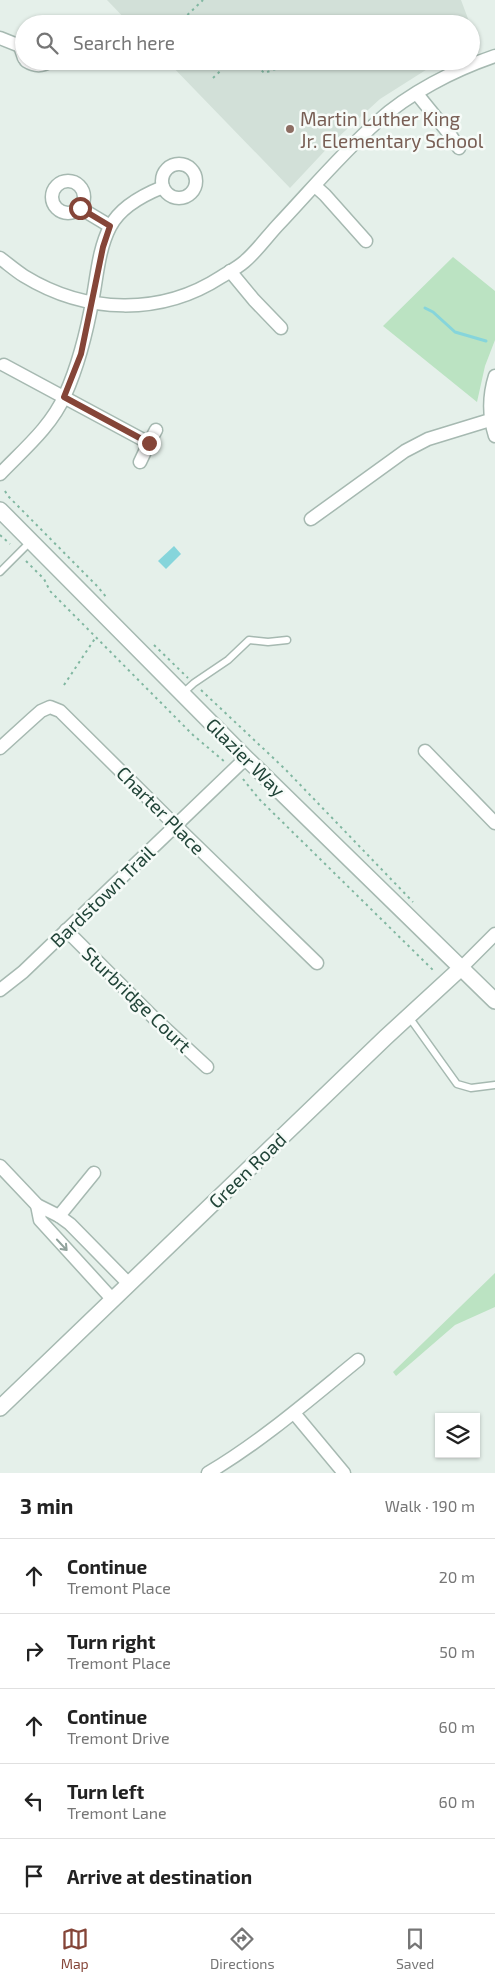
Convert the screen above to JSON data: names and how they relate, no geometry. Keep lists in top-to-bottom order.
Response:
{
  "streets": {
    "street": [
      "Glazier Way",
      "Charter Place",
      "Bardstown Trail",
      "Sturbridge Court",
      "Green Road"
    ]
  },
  "crossings": [
    ["Glazier Way", "Bardstown Trail"],
    ["Glazier Way", "Green Road"],
    ["Charter Place", "Bardstown Trail"],
    ["Bardstown Trail", "Sturbridge Court"]
  ],
  "places": ["Martin Luther King Jr. Elementary School"],
  "page": {
    "search": "Search here",
    "heading": ["3 min", "Walk · 190 m"],
    "list": [
      ["Continue", "Tremont Place", "20 m"],
      ["Turn right", "Tremont Place", "50 m"],
      ["Continue", "Tremont Drive", "60 m"],
      ["Turn left", "Tremont Lane", "60 m"],
      "Arrive at destination"
    ],
    "nav": ["Map", "Directions", "Saved"]
  }
}
